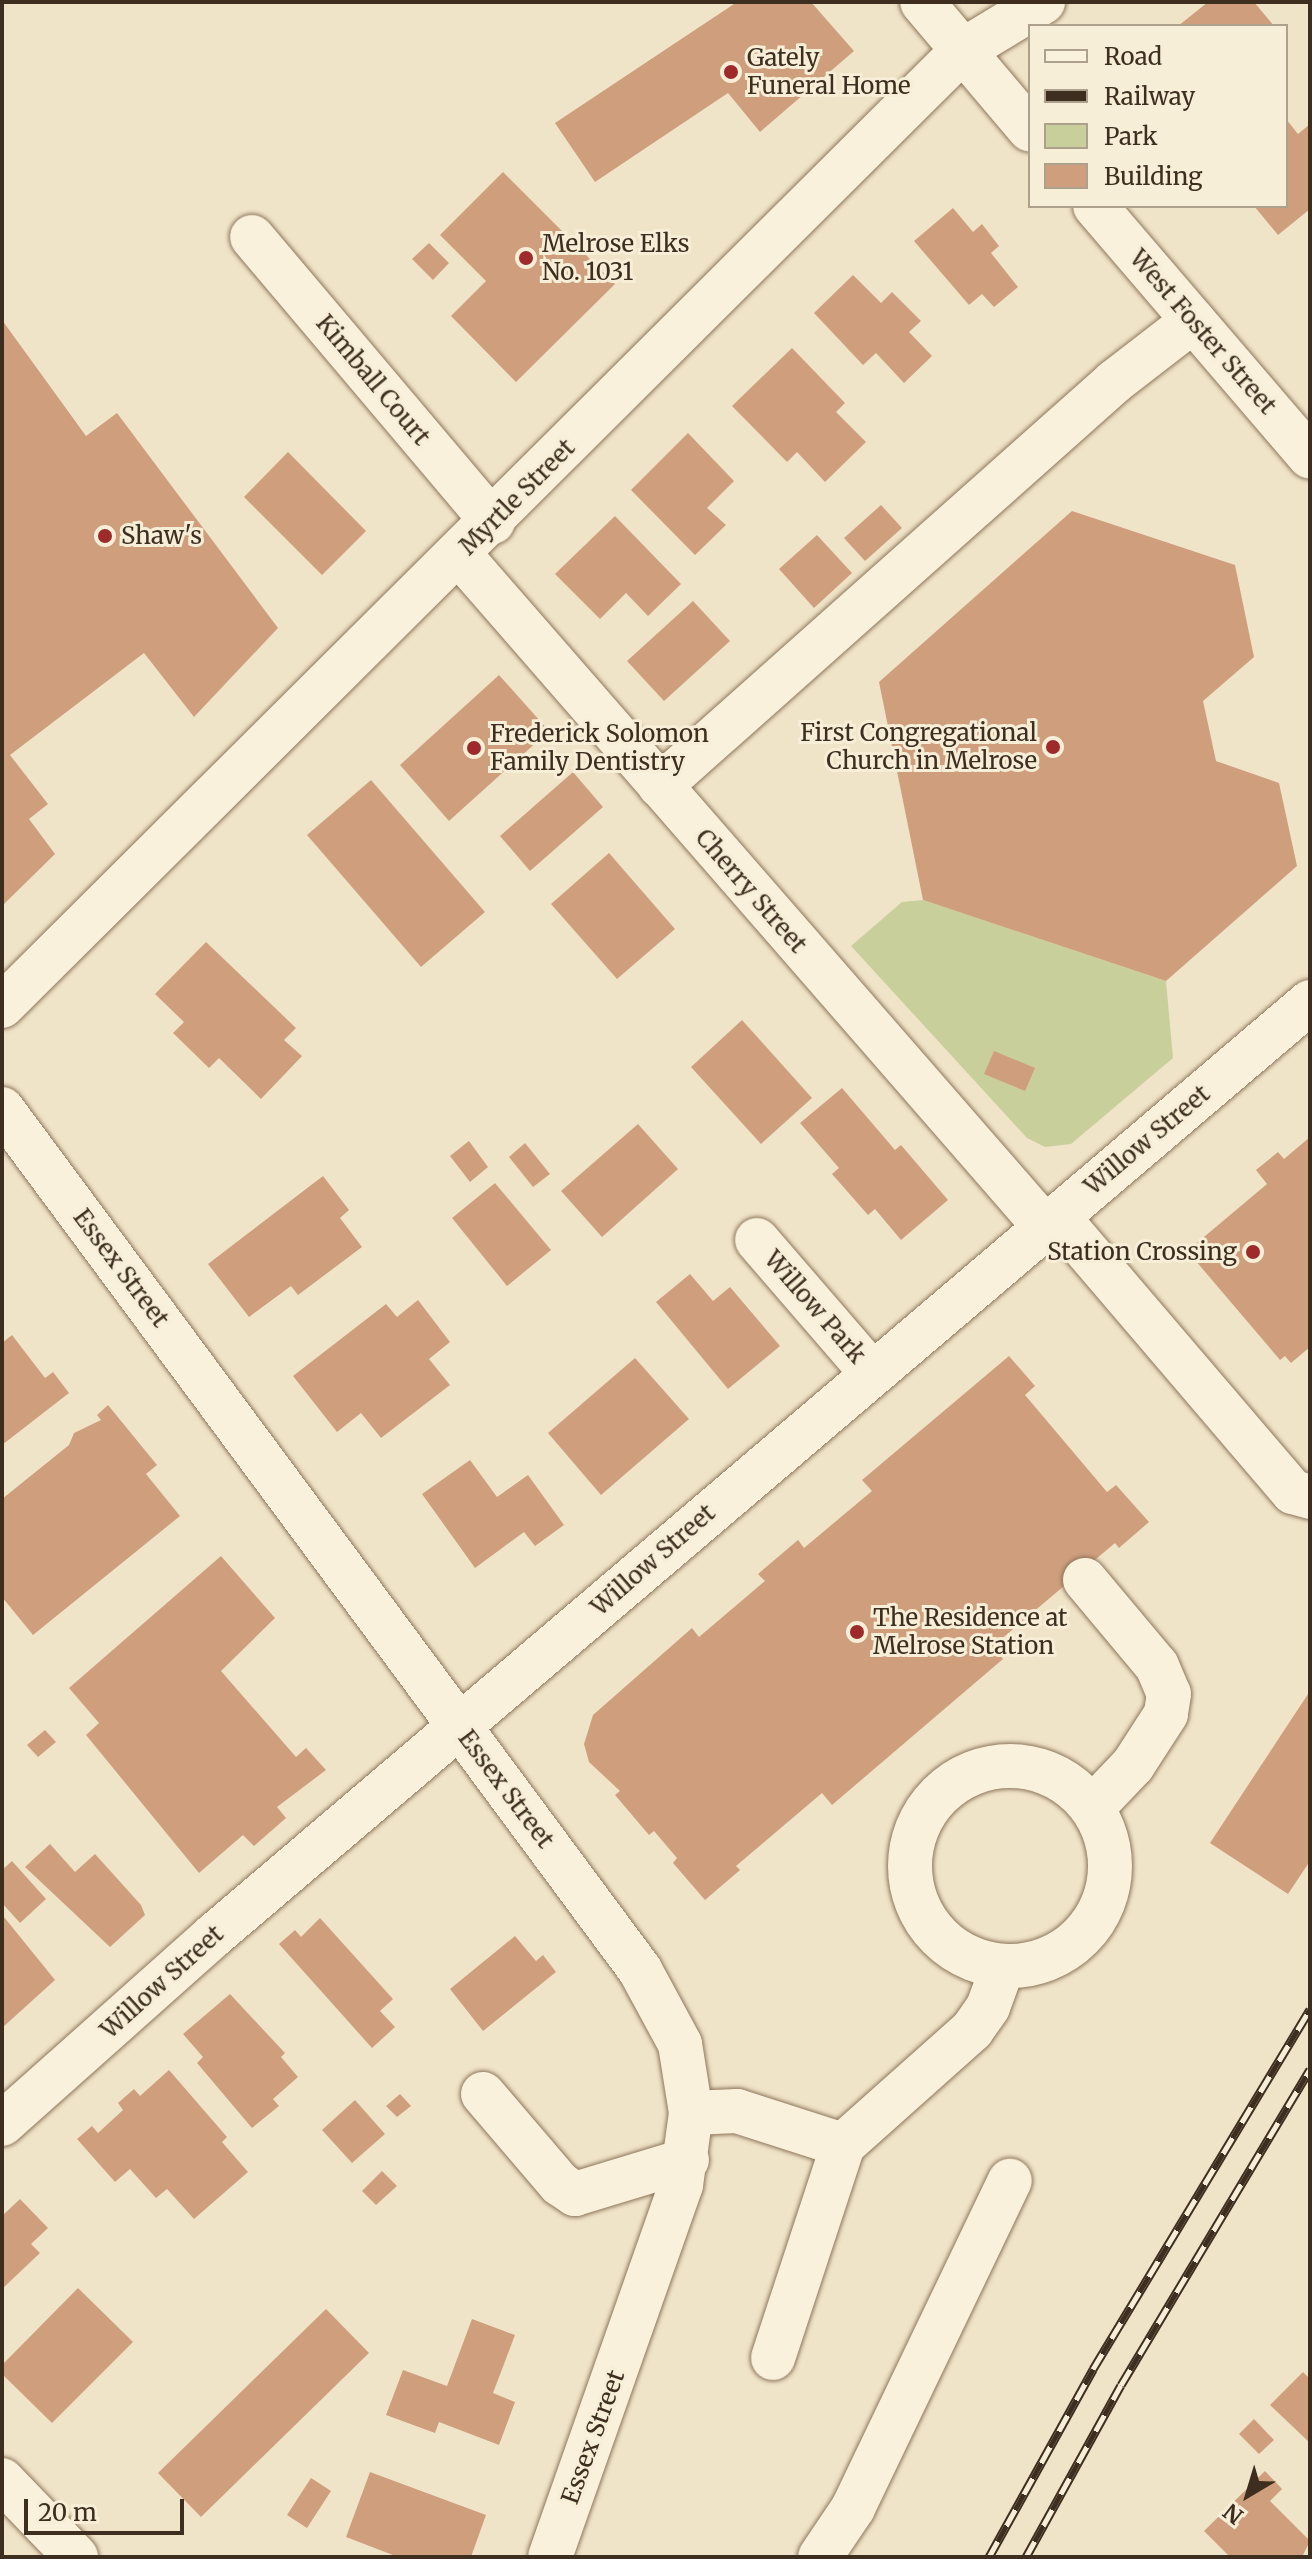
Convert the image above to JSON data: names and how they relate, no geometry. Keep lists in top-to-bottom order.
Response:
{
  "streets": {
    "street": [
      "West Foster Street",
      "Kimball Court",
      "Myrtle Street",
      "Cherry Street",
      "Willow Street",
      "Essex Street",
      "Willow Park"
    ]
  },
  "crossings": [
    ["Kimball Court", "Myrtle Street"],
    ["Myrtle Street", "Cherry Street"],
    ["Cherry Street", "Willow Street"],
    ["Willow Street", "Essex Street"],
    ["Willow Street", "Willow Park"]
  ],
  "places": [
    "Gately Funeral Home",
    "Melrose Elks No. 1031",
    "Shaw's",
    "First Congregational Church in Melrose",
    "Frederick Solomon Family Dentistry",
    "Station Crossing",
    "The Residence at Melrose Station"
  ],
  "legend": [
    "Road",
    "Railway",
    "Park",
    "Building"
  ],
  "scale_bar": "20 m",
  "north": "bottom left"
}
